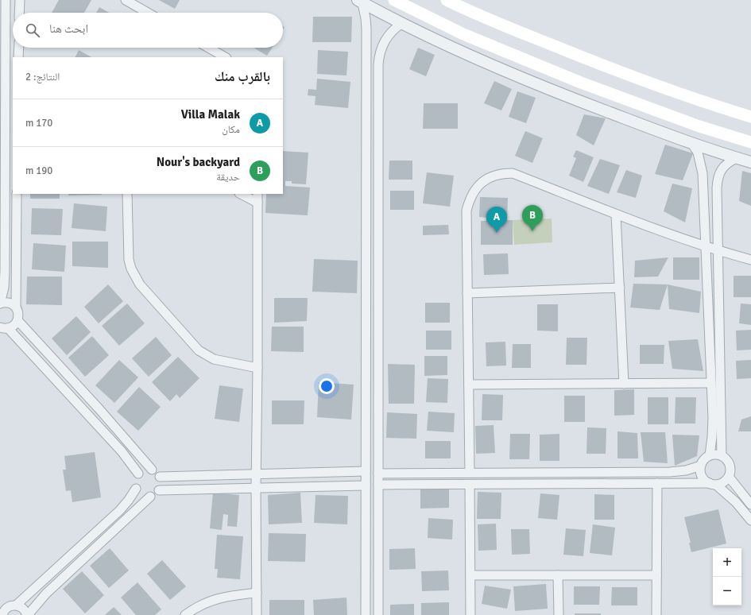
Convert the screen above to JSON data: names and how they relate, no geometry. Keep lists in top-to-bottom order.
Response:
{
  "page": {
    "search": "ابحث هنا",
    "heading": ["بالقرب منك", "النتائج: 2"],
    "list": [
      {
        "mark": "A",
        "name": "Villa Malak",
        "note": "مكان",
        "value": "170 m"
      },
      {
        "mark": "B",
        "name": "Nour's backyard",
        "note": "حديقة",
        "value": "190 m"
      }
    ],
    "pins": ["B", "A"],
    "map_buttons": ["+", "−"]
  }
}
